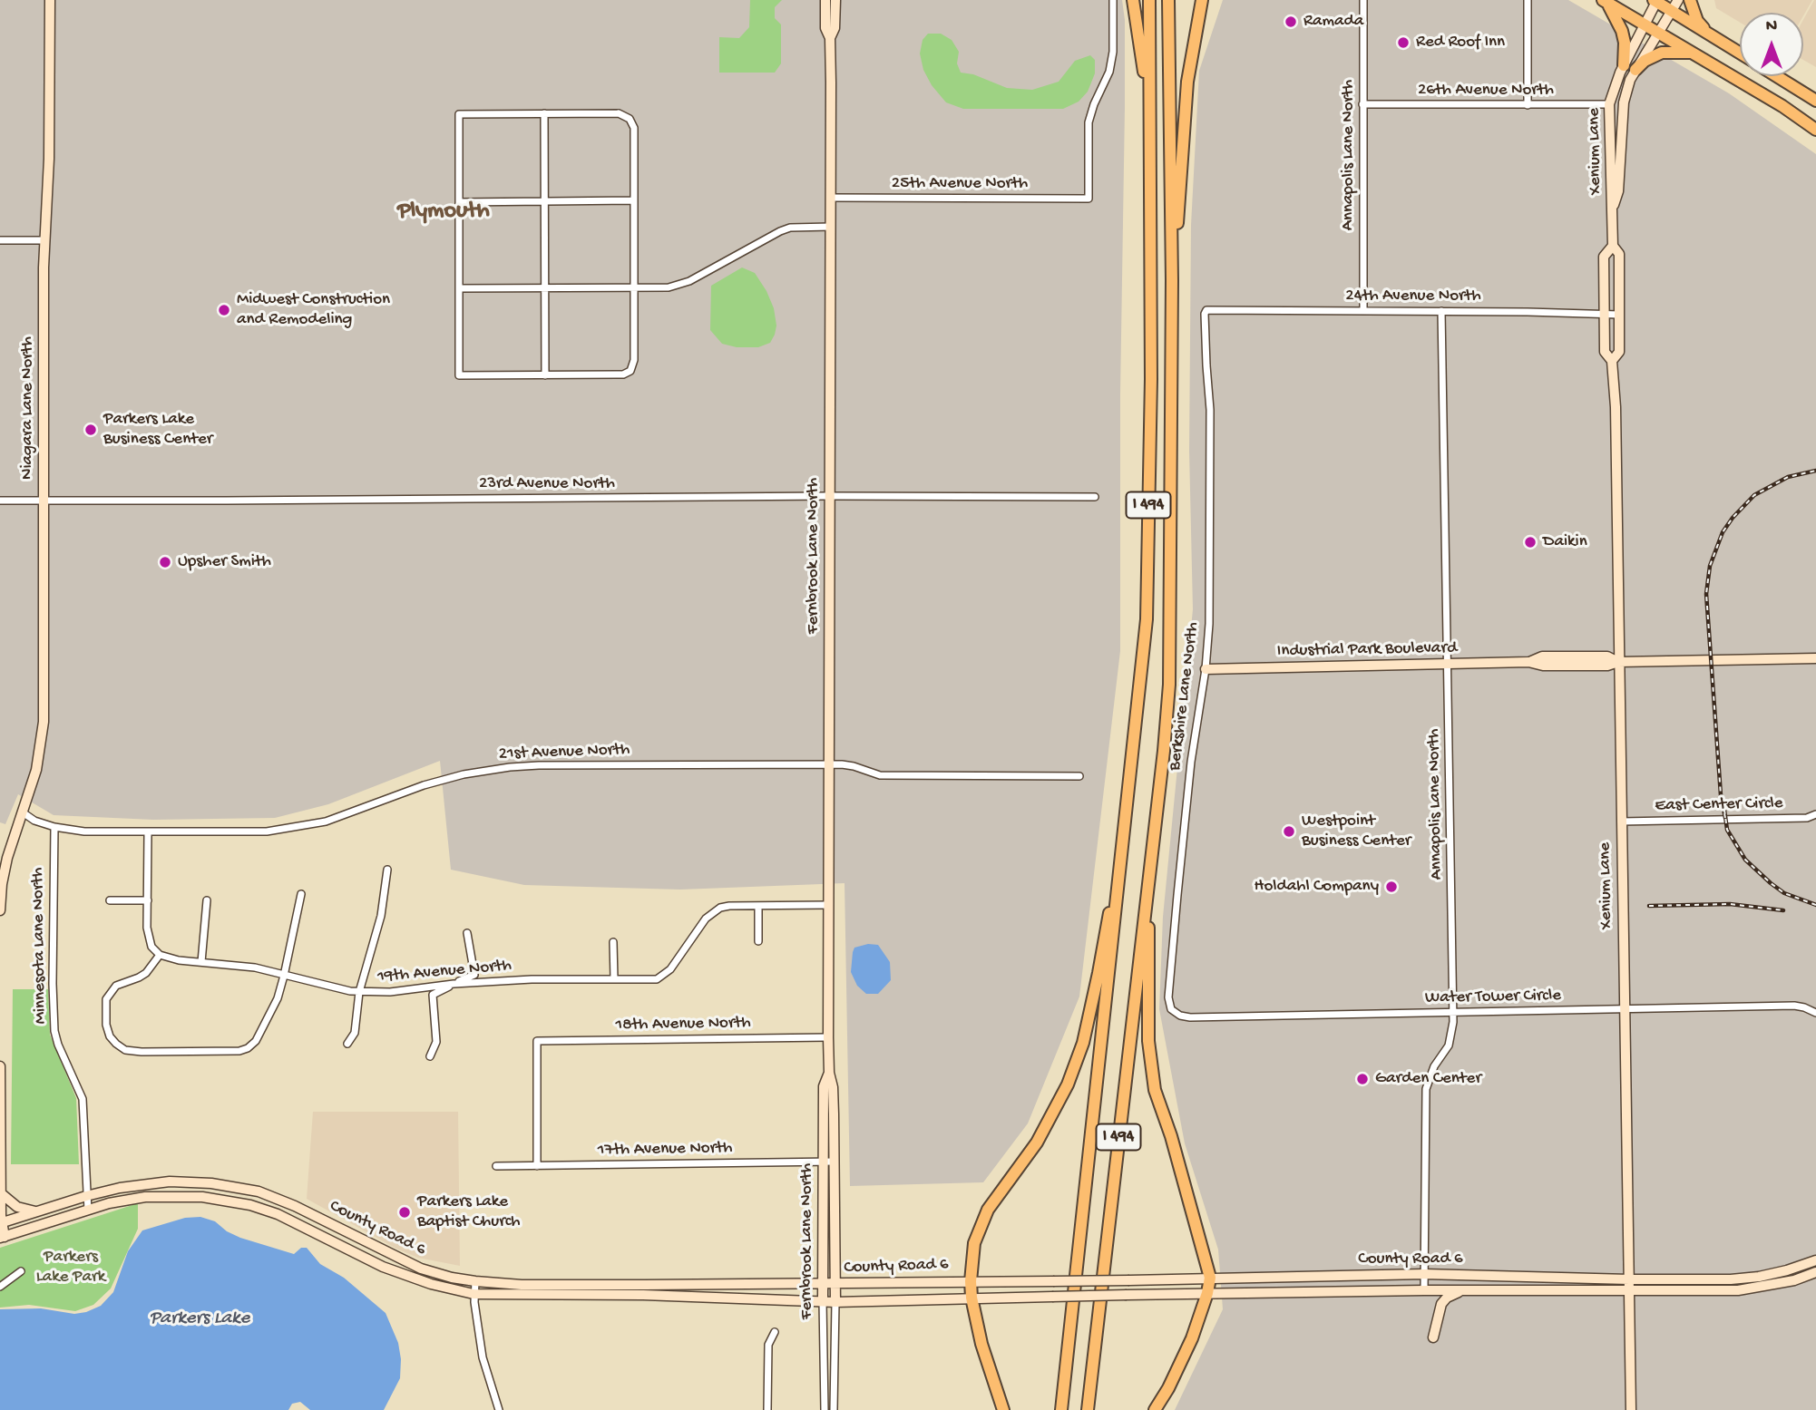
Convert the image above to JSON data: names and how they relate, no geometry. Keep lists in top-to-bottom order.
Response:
{
  "streets": {
    "highway": ["I 494"],
    "main road": [
      "Xenium Lane",
      "Niagara Lane North",
      "Fernbrook Lane North",
      "Industrial Park Boulevard",
      "County Road 6"
    ],
    "street": [
      "26th Avenue North",
      "Annapolis Lane North",
      "25th Avenue North",
      "24th Avenue North",
      "23rd Avenue North",
      "Berkshire Lane North",
      "21st Avenue North",
      "East Center Circle",
      "Minnesota Lane North",
      "19th Avenue North",
      "Water Tower Circle",
      "18th Avenue North",
      "17th Avenue North"
    ]
  },
  "crossings": [
    ["26th Avenue North", "Xenium Lane"],
    ["26th Avenue North", "Annapolis Lane North"],
    ["Xenium Lane", "24th Avenue North"],
    ["Xenium Lane", "Industrial Park Boulevard"],
    ["Xenium Lane", "East Center Circle"],
    ["Xenium Lane", "Water Tower Circle"],
    ["Xenium Lane", "County Road 6"],
    ["Annapolis Lane North", "24th Avenue North"],
    ["Annapolis Lane North", "Industrial Park Boulevard"],
    ["Annapolis Lane North", "Water Tower Circle"],
    ["Annapolis Lane North", "County Road 6"],
    ["25th Avenue North", "Fernbrook Lane North"],
    ["24th Avenue North", "Berkshire Lane North"],
    ["Niagara Lane North", "23rd Avenue North"],
    ["Niagara Lane North", "21st Avenue North"],
    ["23rd Avenue North", "Fernbrook Lane North"],
    ["Fernbrook Lane North", "21st Avenue North"],
    ["Fernbrook Lane North", "19th Avenue North"],
    ["Fernbrook Lane North", "18th Avenue North"],
    ["Fernbrook Lane North", "17th Avenue North"],
    ["Fernbrook Lane North", "County Road 6"],
    ["Industrial Park Boulevard", "Berkshire Lane North"],
    ["Berkshire Lane North", "Water Tower Circle"],
    ["21st Avenue North", "Minnesota Lane North"],
    ["Minnesota Lane North", "County Road 6"],
    ["18th Avenue North", "17th Avenue North"]
  ],
  "districts": ["Plymouth"],
  "water": ["Parkers Lake"],
  "parks": ["Parkers Lake Park"],
  "places": [
    "Ramada",
    "Red Roof Inn",
    "Midwest Construction and Remodeling",
    "Parkers Lake Business Center",
    "Daikin",
    "Upsher Smith",
    "Westpoint Business Center",
    "Holdahl Company",
    "Garden Center",
    "Parkers Lake Baptist Church"
  ],
  "north": "top"
}
